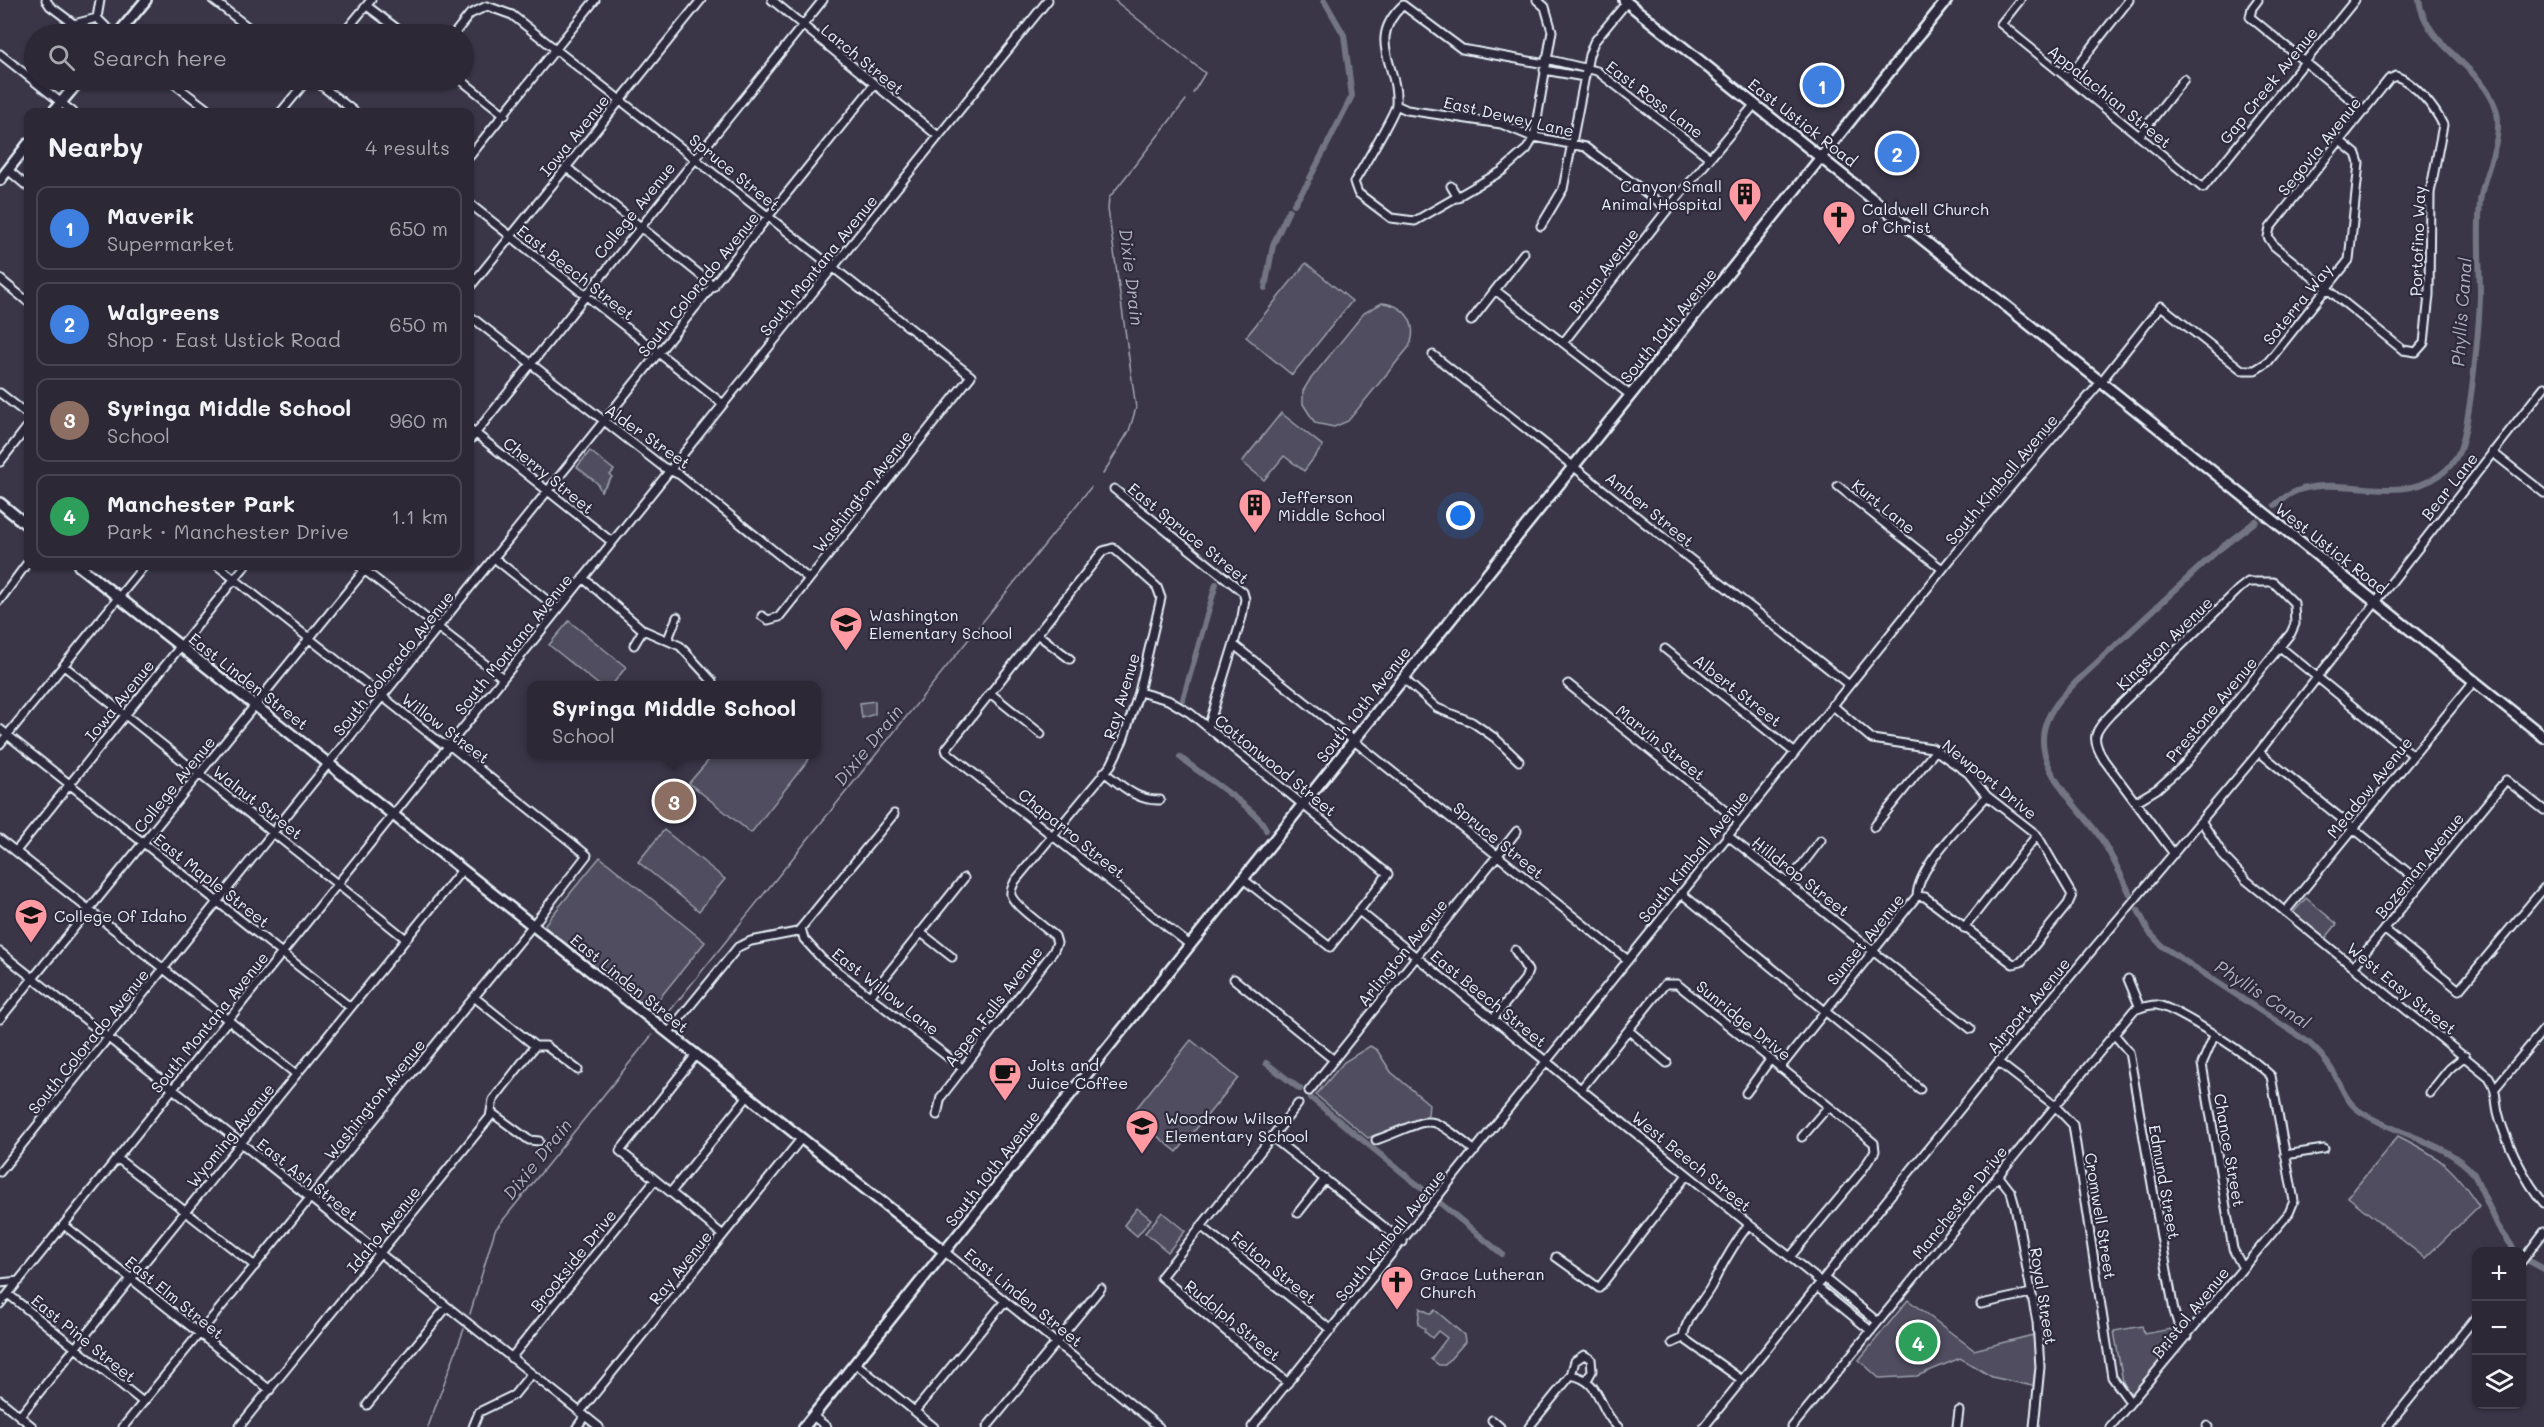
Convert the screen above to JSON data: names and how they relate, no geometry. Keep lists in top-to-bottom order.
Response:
{
  "streets": {
    "main road": [
      "East Ustick Road",
      "South 10th Avenue",
      "West Ustick Road",
      "East Linden Street"
    ],
    "street": [
      "Larch Street",
      "Gap Creek Avenue",
      "Appalachian Street",
      "East Ross Lane",
      "East Dewey Lane",
      "Iowa Avenue",
      "Segovia Avenue",
      "Spruce Street",
      "College Avenue",
      "Portofino Way",
      "South Montana Avenue",
      "Brian Avenue",
      "East Beech Street",
      "South Colorado Avenue",
      "Soterra Way",
      "Alder Street",
      "Cherry Street",
      "South Kimball Avenue",
      "Bear Lane",
      "Washington Avenue",
      "Kurt Lane",
      "Amber Street",
      "East Spruce Street",
      "Kingston Avenue",
      "Albert Street",
      "Ray Avenue",
      "Prestone Avenue",
      "Willow Street",
      "Marvin Street",
      "Cottonwood Street",
      "Newport Drive",
      "Meadow Avenue",
      "Walnut Street",
      "Chaparro Street",
      "Bozeman Avenue",
      "Hilldrop Street",
      "East Maple Street",
      "Sunset Avenue",
      "Arlington Avenue",
      "West Easy Street",
      "East Willow Lane",
      "Airport Avenue",
      "Aspen Falls Avenue",
      "Sunridge Drive",
      "Wyoming Avenue",
      "Chance Street",
      "West Beech Street",
      "East Ash Street",
      "Edmund Street",
      "Manchester Drive",
      "Cromwell Street",
      "Idaho Avenue",
      "Brookside Drive",
      "Felton Street",
      "Royal Street",
      "East Elm Street",
      "Bristol Avenue",
      "Rudolph Street",
      "East Pine Street"
    ]
  },
  "crossings": [
    ["Larch Street", "College Avenue"],
    ["Larch Street", "South Montana Avenue"],
    ["Larch Street", "South Colorado Avenue"],
    ["Gap Creek Avenue", "Appalachian Street"],
    ["East Ross Lane", "East Dewey Lane"],
    ["East Ross Lane", "Brian Avenue"],
    ["East Dewey Lane", "Brian Avenue"],
    ["East Ustick Road", "Brian Avenue"],
    ["East Ustick Road", "South 10th Avenue"],
    ["East Ustick Road", "South Kimball Avenue"],
    ["East Ustick Road", "West Ustick Road"],
    ["Iowa Avenue", "Spruce Street"],
    ["Iowa Avenue", "East Beech Street"],
    ["Iowa Avenue", "East Linden Street"],
    ["Iowa Avenue", "Willow Street"],
    ["Iowa Avenue", "Walnut Street"],
    ["Iowa Avenue", "East Maple Street"],
    ["Segovia Avenue", "Portofino Way"],
    ["Segovia Avenue", "Soterra Way"],
    ["Spruce Street", "College Avenue"],
    ["Spruce Street", "South Montana Avenue"],
    ["Spruce Street", "South Colorado Avenue"],
    ["Spruce Street", "South 10th Avenue"],
    ["Spruce Street", "South Kimball Avenue"],
    ["Spruce Street", "Washington Avenue"],
    ["Spruce Street", "Arlington Avenue"],
    ["College Avenue", "East Beech Street"],
    ["College Avenue", "Alder Street"],
    ["College Avenue", "East Linden Street"],
    ["College Avenue", "Willow Street"],
    ["College Avenue", "Walnut Street"],
    ["College Avenue", "East Maple Street"],
    ["College Avenue", "East Ash Street"],
    ["Portofino Way", "Soterra Way"],
    ["South Montana Avenue", "East Beech Street"],
    ["South Montana Avenue", "Alder Street"],
    ["South Montana Avenue", "Cherry Street"],
    ["South Montana Avenue", "East Linden Street"],
    ["South Montana Avenue", "Willow Street"],
    ["South Montana Avenue", "Walnut Street"],
    ["South Montana Avenue", "East Maple Street"],
    ["South Montana Avenue", "East Ash Street"],
    ["South Montana Avenue", "East Elm Street"],
    ["South Montana Avenue", "East Pine Street"],
    ["East Beech Street", "South Colorado Avenue"],
    ["East Beech Street", "South Kimball Avenue"],
    ["East Beech Street", "Cottonwood Street"],
    ["East Beech Street", "Arlington Avenue"],
    ["East Beech Street", "West Beech Street"],
    ["South Colorado Avenue", "Alder Street"],
    ["South Colorado Avenue", "Cherry Street"],
    ["South Colorado Avenue", "East Linden Street"],
    ["South Colorado Avenue", "Willow Street"],
    ["South Colorado Avenue", "Walnut Street"],
    ["South Colorado Avenue", "East Maple Street"],
    ["South Colorado Avenue", "East Ash Street"],
    ["Soterra Way", "South Kimball Avenue"],
    ["South 10th Avenue", "Amber Street"],
    ["South 10th Avenue", "East Linden Street"],
    ["South 10th Avenue", "Cottonwood Street"],
    ["South 10th Avenue", "Chaparro Street"],
    ["Alder Street", "Washington Avenue"],
    ["South Kimball Avenue", "Kurt Lane"],
    ["South Kimball Avenue", "Amber Street"],
    ["South Kimball Avenue", "West Ustick Road"],
    ["South Kimball Avenue", "Albert Street"],
    ["South Kimball Avenue", "Marvin Street"],
    ["South Kimball Avenue", "Newport Drive"],
    ["South Kimball Avenue", "Hilldrop Street"],
    ["South Kimball Avenue", "West Beech Street"],
    ["South Kimball Avenue", "Felton Street"],
    ["South Kimball Avenue", "Rudolph Street"],
    ["Bear Lane", "West Ustick Road"],
    ["Bear Lane", "Airport Avenue"],
    ["Washington Avenue", "East Linden Street"],
    ["Washington Avenue", "Willow Street"],
    ["Washington Avenue", "East Ash Street"],
    ["Washington Avenue", "East Elm Street"],
    ["Washington Avenue", "East Pine Street"],
    ["West Ustick Road", "Meadow Avenue"],
    ["West Ustick Road", "Airport Avenue"],
    ["Kingston Avenue", "Prestone Avenue"],
    ["East Linden Street", "Ray Avenue"],
    ["East Linden Street", "Wyoming Avenue"],
    ["Ray Avenue", "Cottonwood Street"],
    ["Ray Avenue", "Chaparro Street"],
    ["Ray Avenue", "Aspen Falls Avenue"],
    ["Ray Avenue", "East Ash Street"],
    ["Newport Drive", "Sunset Avenue"],
    ["Meadow Avenue", "West Easy Street"],
    ["Walnut Street", "Wyoming Avenue"],
    ["Chaparro Street", "Aspen Falls Avenue"],
    ["Bozeman Avenue", "West Easy Street"],
    ["Hilldrop Street", "Sunset Avenue"],
    ["East Maple Street", "Wyoming Avenue"],
    ["Sunset Avenue", "Sunridge Drive"],
    ["West Easy Street", "Airport Avenue"],
    ["East Willow Lane", "Aspen Falls Avenue"],
    ["Airport Avenue", "West Beech Street"],
    ["Airport Avenue", "Cromwell Street"],
    ["Sunridge Drive", "West Beech Street"],
    ["Wyoming Avenue", "East Ash Street"],
    ["Wyoming Avenue", "East Elm Street"],
    ["Wyoming Avenue", "East Pine Street"],
    ["Chance Street", "Manchester Drive"],
    ["Chance Street", "Bristol Avenue"],
    ["West Beech Street", "Manchester Drive"],
    ["East Ash Street", "Idaho Avenue"],
    ["East Ash Street", "Brookside Drive"],
    ["Edmund Street", "Manchester Drive"],
    ["Edmund Street", "Bristol Avenue"],
    ["Manchester Drive", "Cromwell Street"],
    ["Manchester Drive", "Royal Street"],
    ["Cromwell Street", "Bristol Avenue"],
    ["Idaho Avenue", "East Elm Street"],
    ["Felton Street", "Rudolph Street"]
  ],
  "water": ["Dixie Drain", "Phyllis Canal"],
  "places": {
    "building": ["Canyon Small Animal Hospital", "Jefferson Middle School"],
    "church": ["Caldwell Church of Christ", "Grace Lutheran Church"],
    "school or university": ["Washington Elementary School", "College Of Idaho", "Woodrow Wilson Elementary School"],
    "cafe": ["Jolts and Juice Coffee"]
  },
  "page": {
    "search": "Search here",
    "pins": [
      "1",
      "2",
      "3",
      "4"
    ],
    "heading": ["Nearby", "4 results"],
    "list": [
      {
        "mark": "1",
        "name": "Maverik",
        "note": "Supermarket",
        "value": "650 m"
      },
      {
        "mark": "2",
        "name": "Walgreens",
        "note": "Shop · East Ustick Road",
        "value": "650 m"
      },
      {
        "mark": "3",
        "name": "Syringa Middle School",
        "note": "School",
        "value": "960 m"
      },
      {
        "mark": "4",
        "name": "Manchester Park",
        "note": "Park · Manchester Drive",
        "value": "1.1 km"
      }
    ],
    "popup": ["Syringa Middle School", "School"],
    "map_buttons": ["+", "−"]
  }
}
